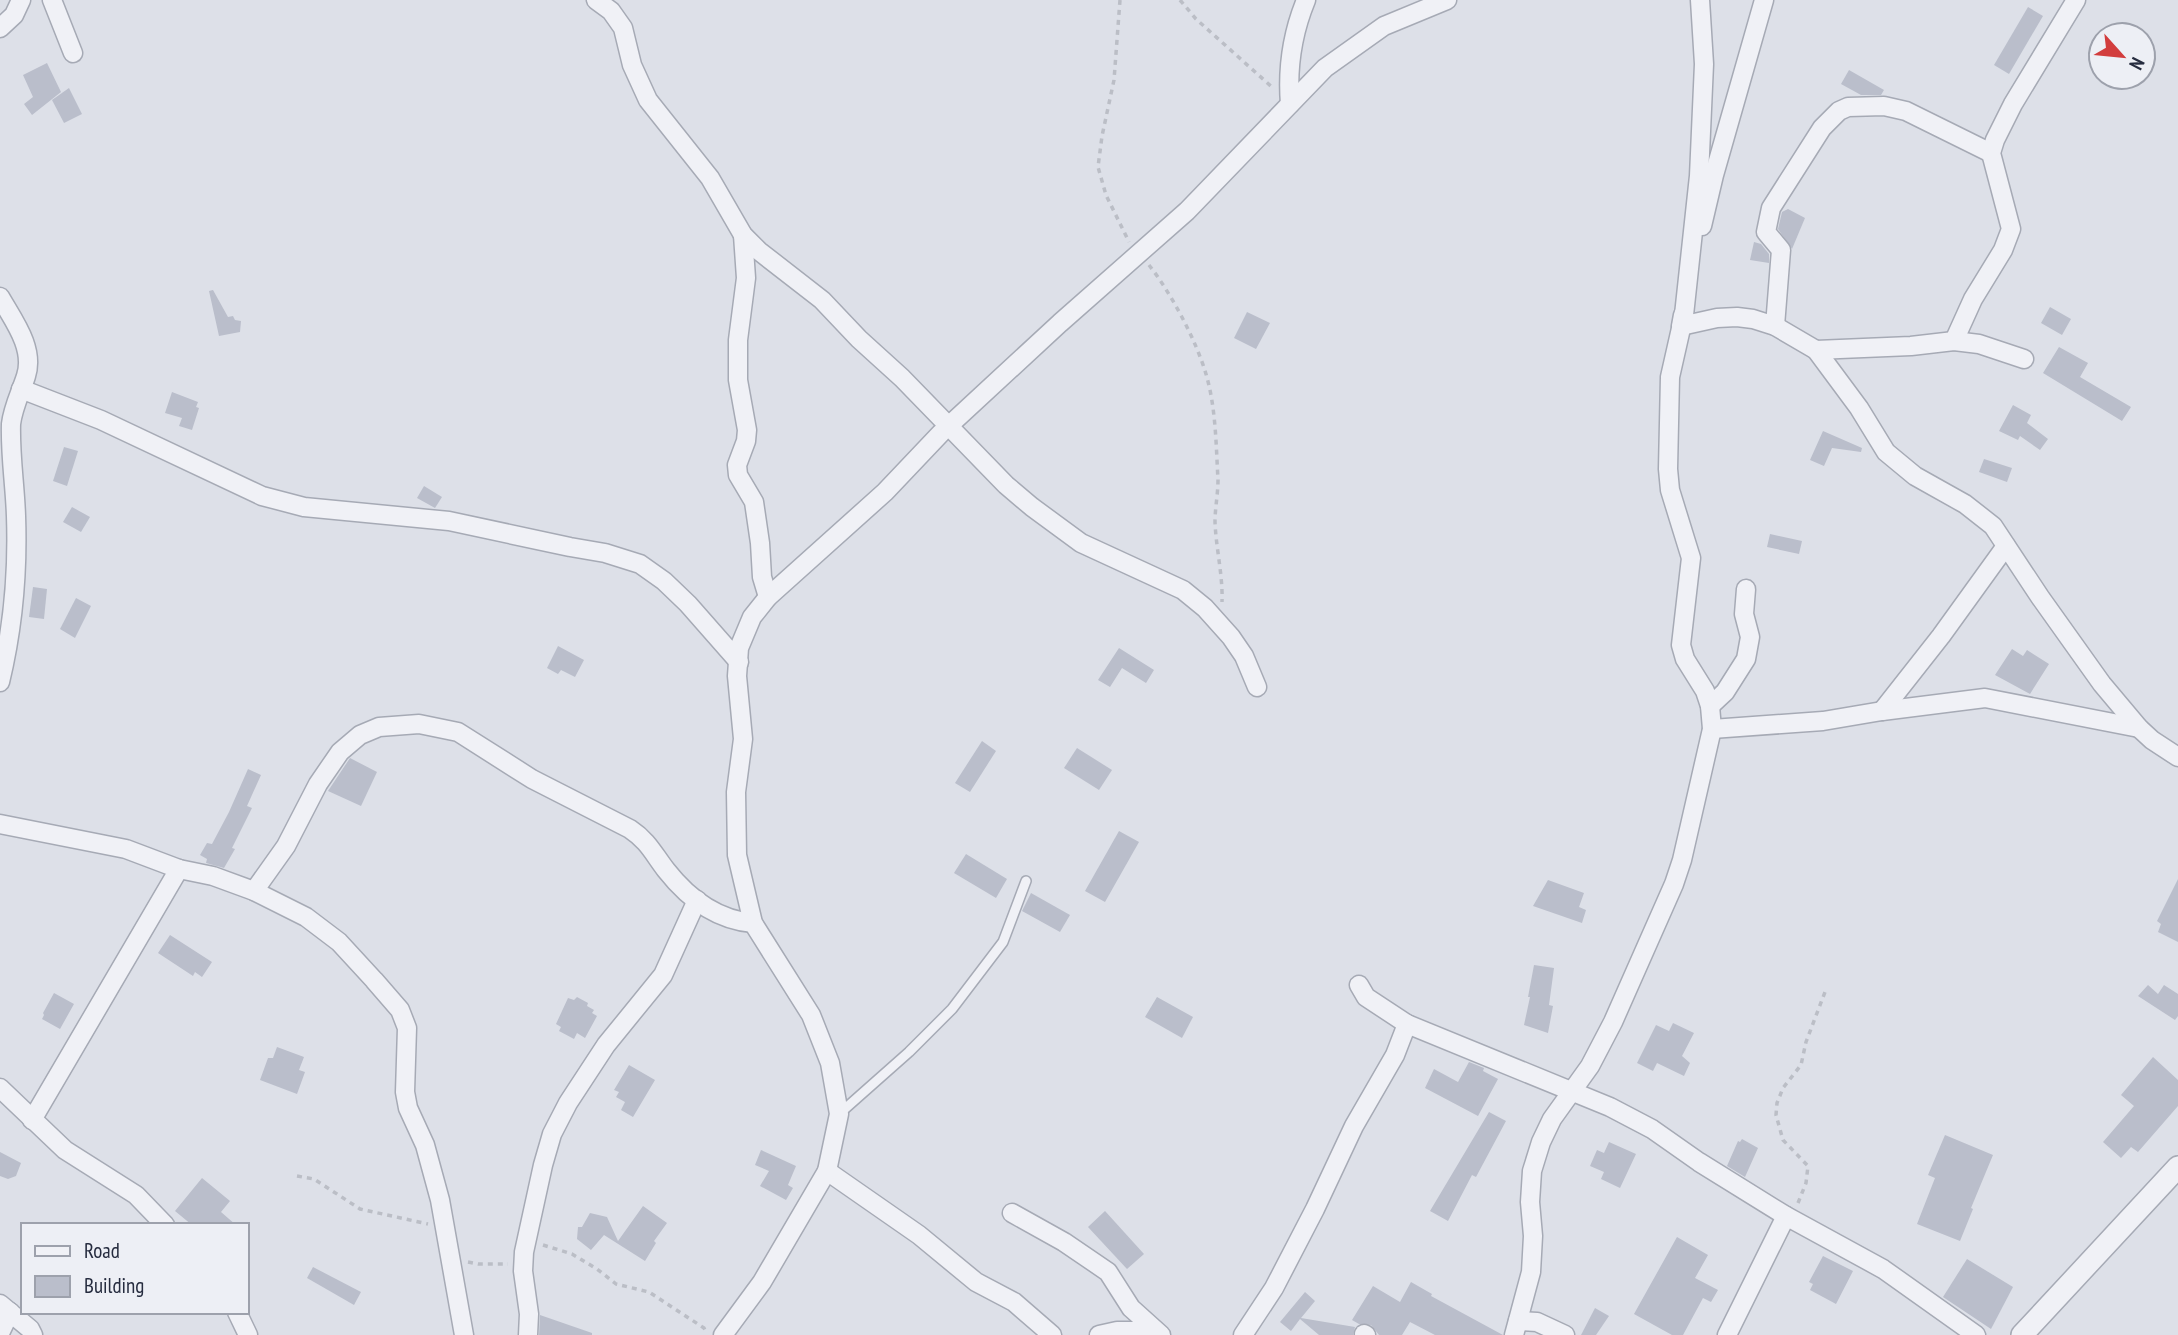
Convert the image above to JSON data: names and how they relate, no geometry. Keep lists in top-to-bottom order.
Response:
{
  "legend": ["Road", "Building"],
  "north": "bottom right"
}
